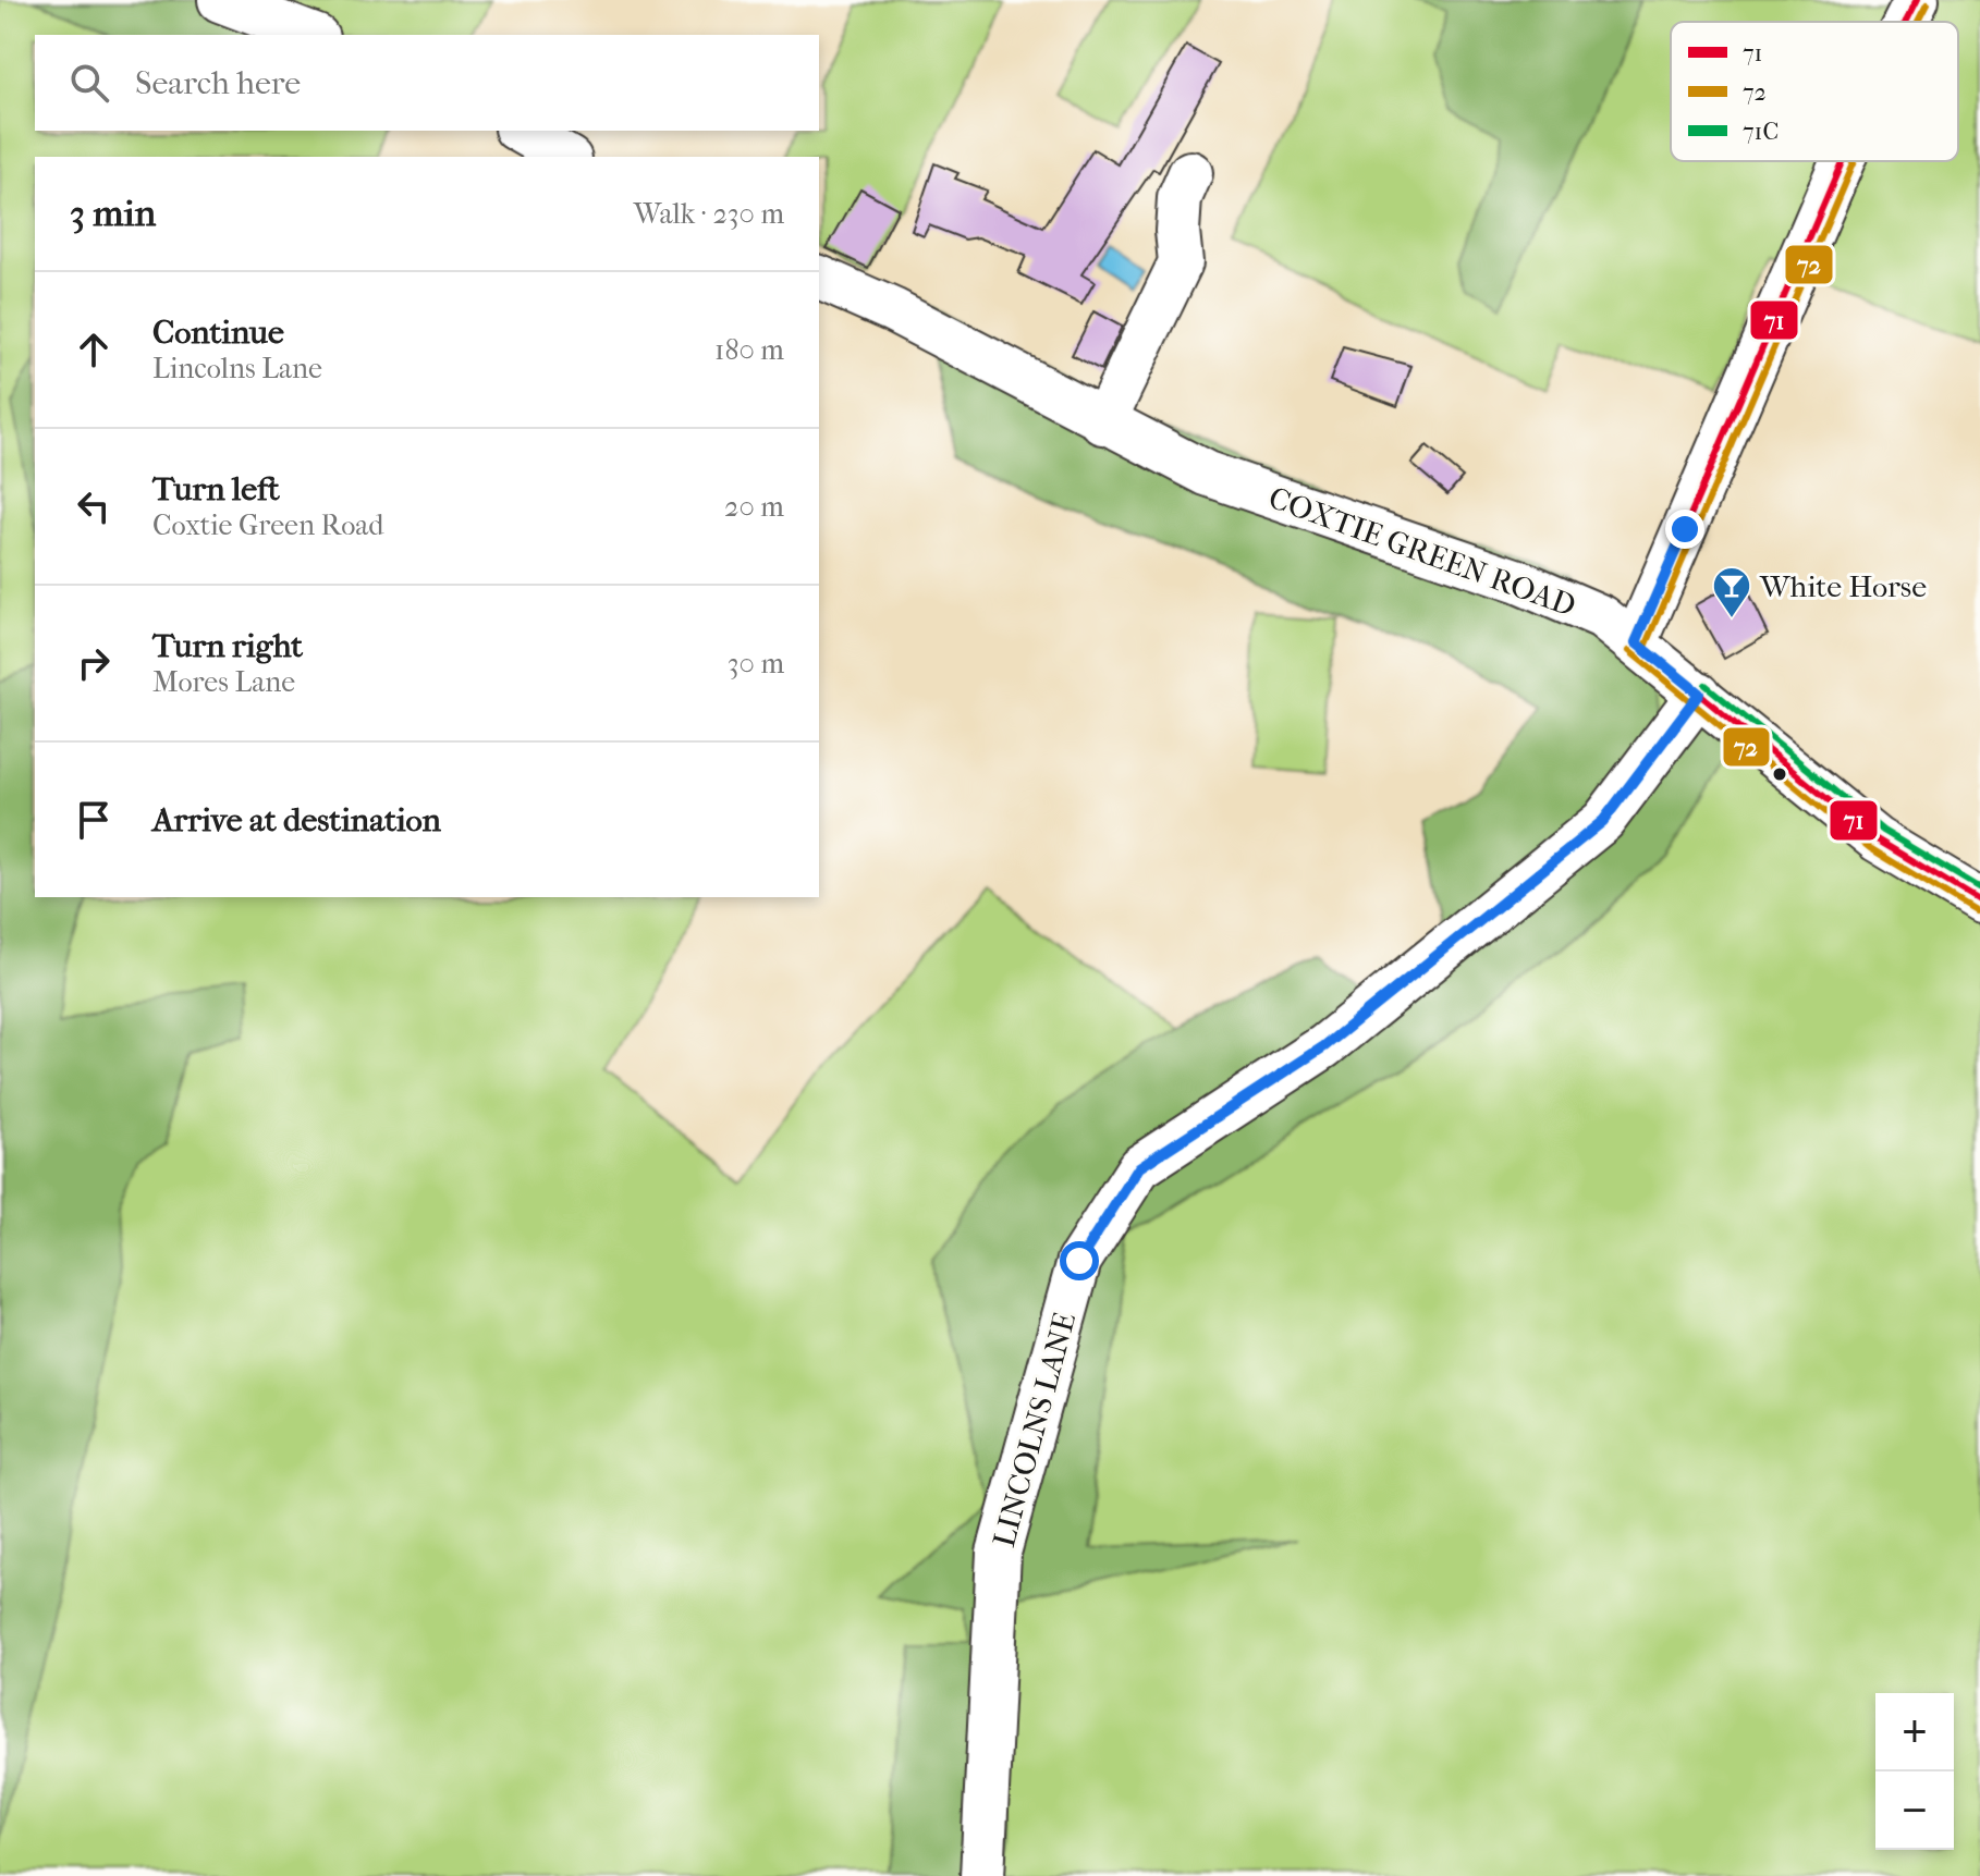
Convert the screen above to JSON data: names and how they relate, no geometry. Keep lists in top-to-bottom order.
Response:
{
  "streets": {
    "street": ["COXTIE GREEN ROAD", "LINCOLNS LANE"]
  },
  "crossings": [
    ["COXTIE GREEN ROAD", "LINCOLNS LANE"]
  ],
  "places": {
    "bar": ["White Horse"]
  },
  "lines": ["transit line 71", "transit line 72", "transit line 71C"],
  "legend": ["71", "72", "71C"],
  "page": {
    "search": "Search here",
    "heading": ["3 min", "Walk · 230 m"],
    "list": [
      ["Continue", "Lincolns Lane", "180 m"],
      ["Turn left", "Coxtie Green Road", "20 m"],
      ["Turn right", "Mores Lane", "30 m"],
      "Arrive at destination"
    ],
    "map_buttons": ["+", "−"]
  }
}
